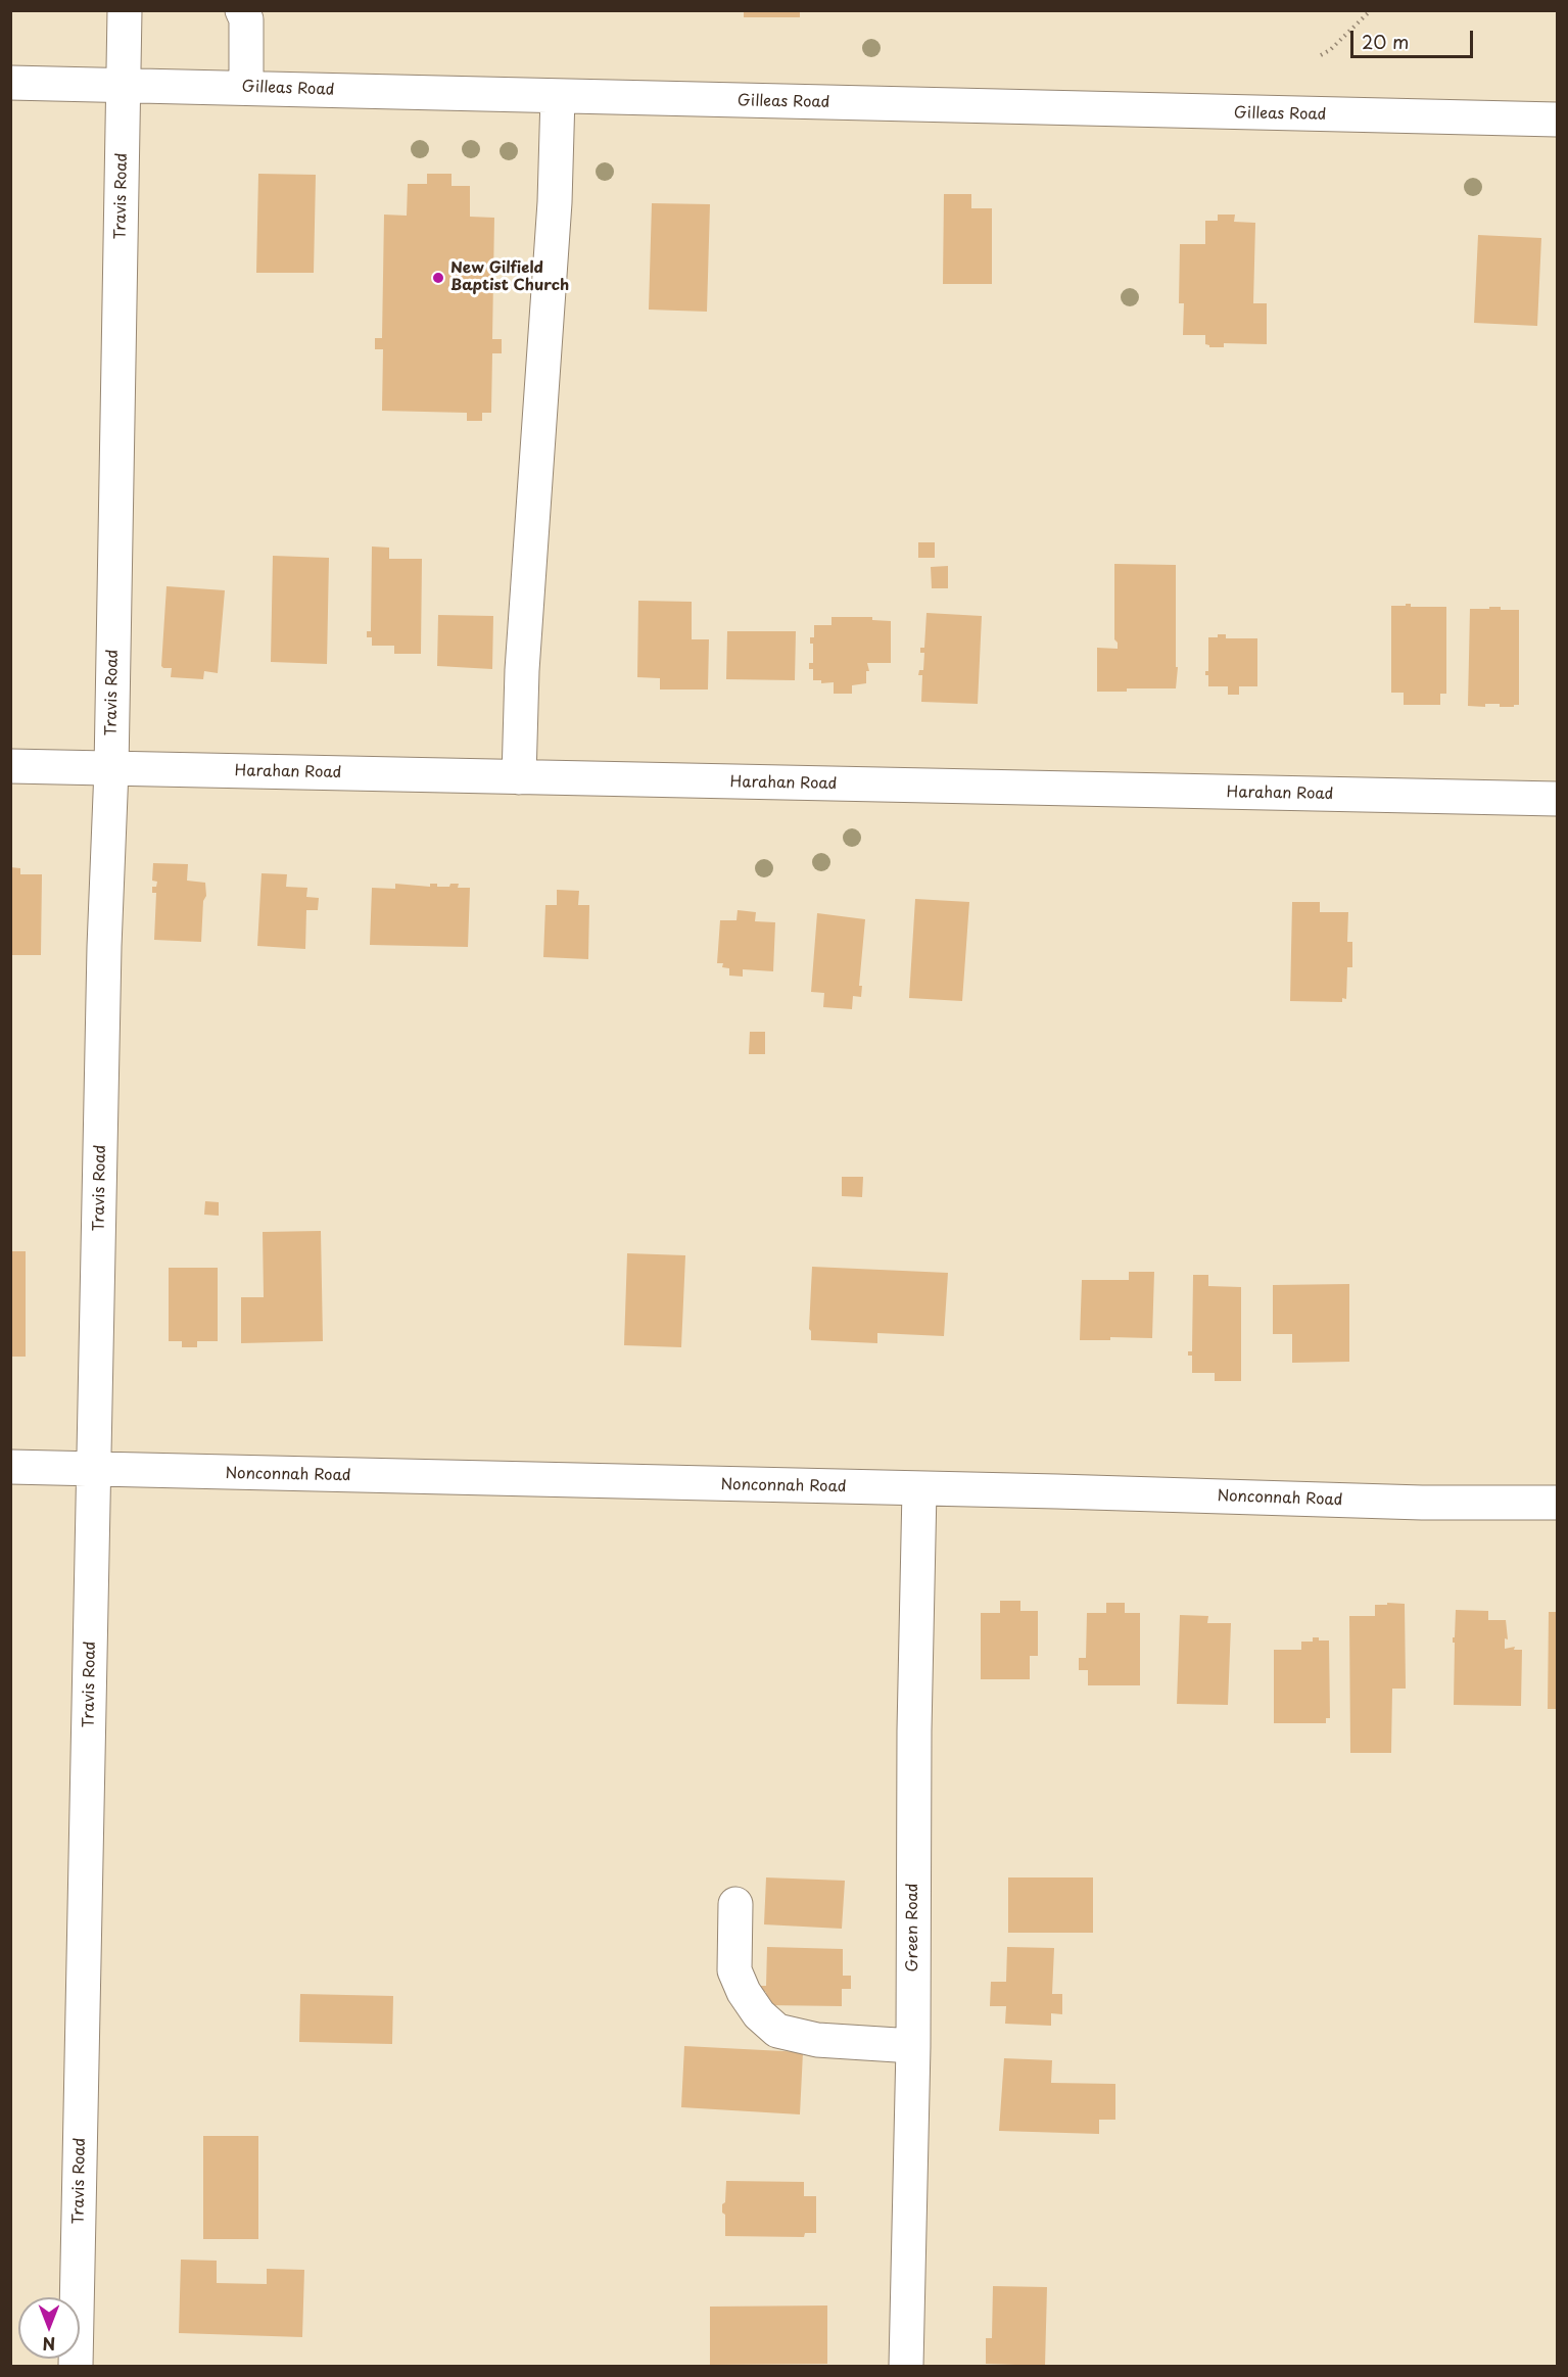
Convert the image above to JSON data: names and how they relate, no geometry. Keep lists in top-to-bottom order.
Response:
{
  "streets": {
    "street": [
      "Gilleas Road",
      "Travis Road",
      "Harahan Road",
      "Nonconnah Road",
      "Green Road"
    ]
  },
  "crossings": [
    ["Gilleas Road", "Travis Road"],
    ["Travis Road", "Harahan Road"],
    ["Travis Road", "Nonconnah Road"],
    ["Nonconnah Road", "Green Road"]
  ],
  "places": ["New Gilfield Baptist Church"],
  "scale_bar": "20 m",
  "north": "bottom"
}
